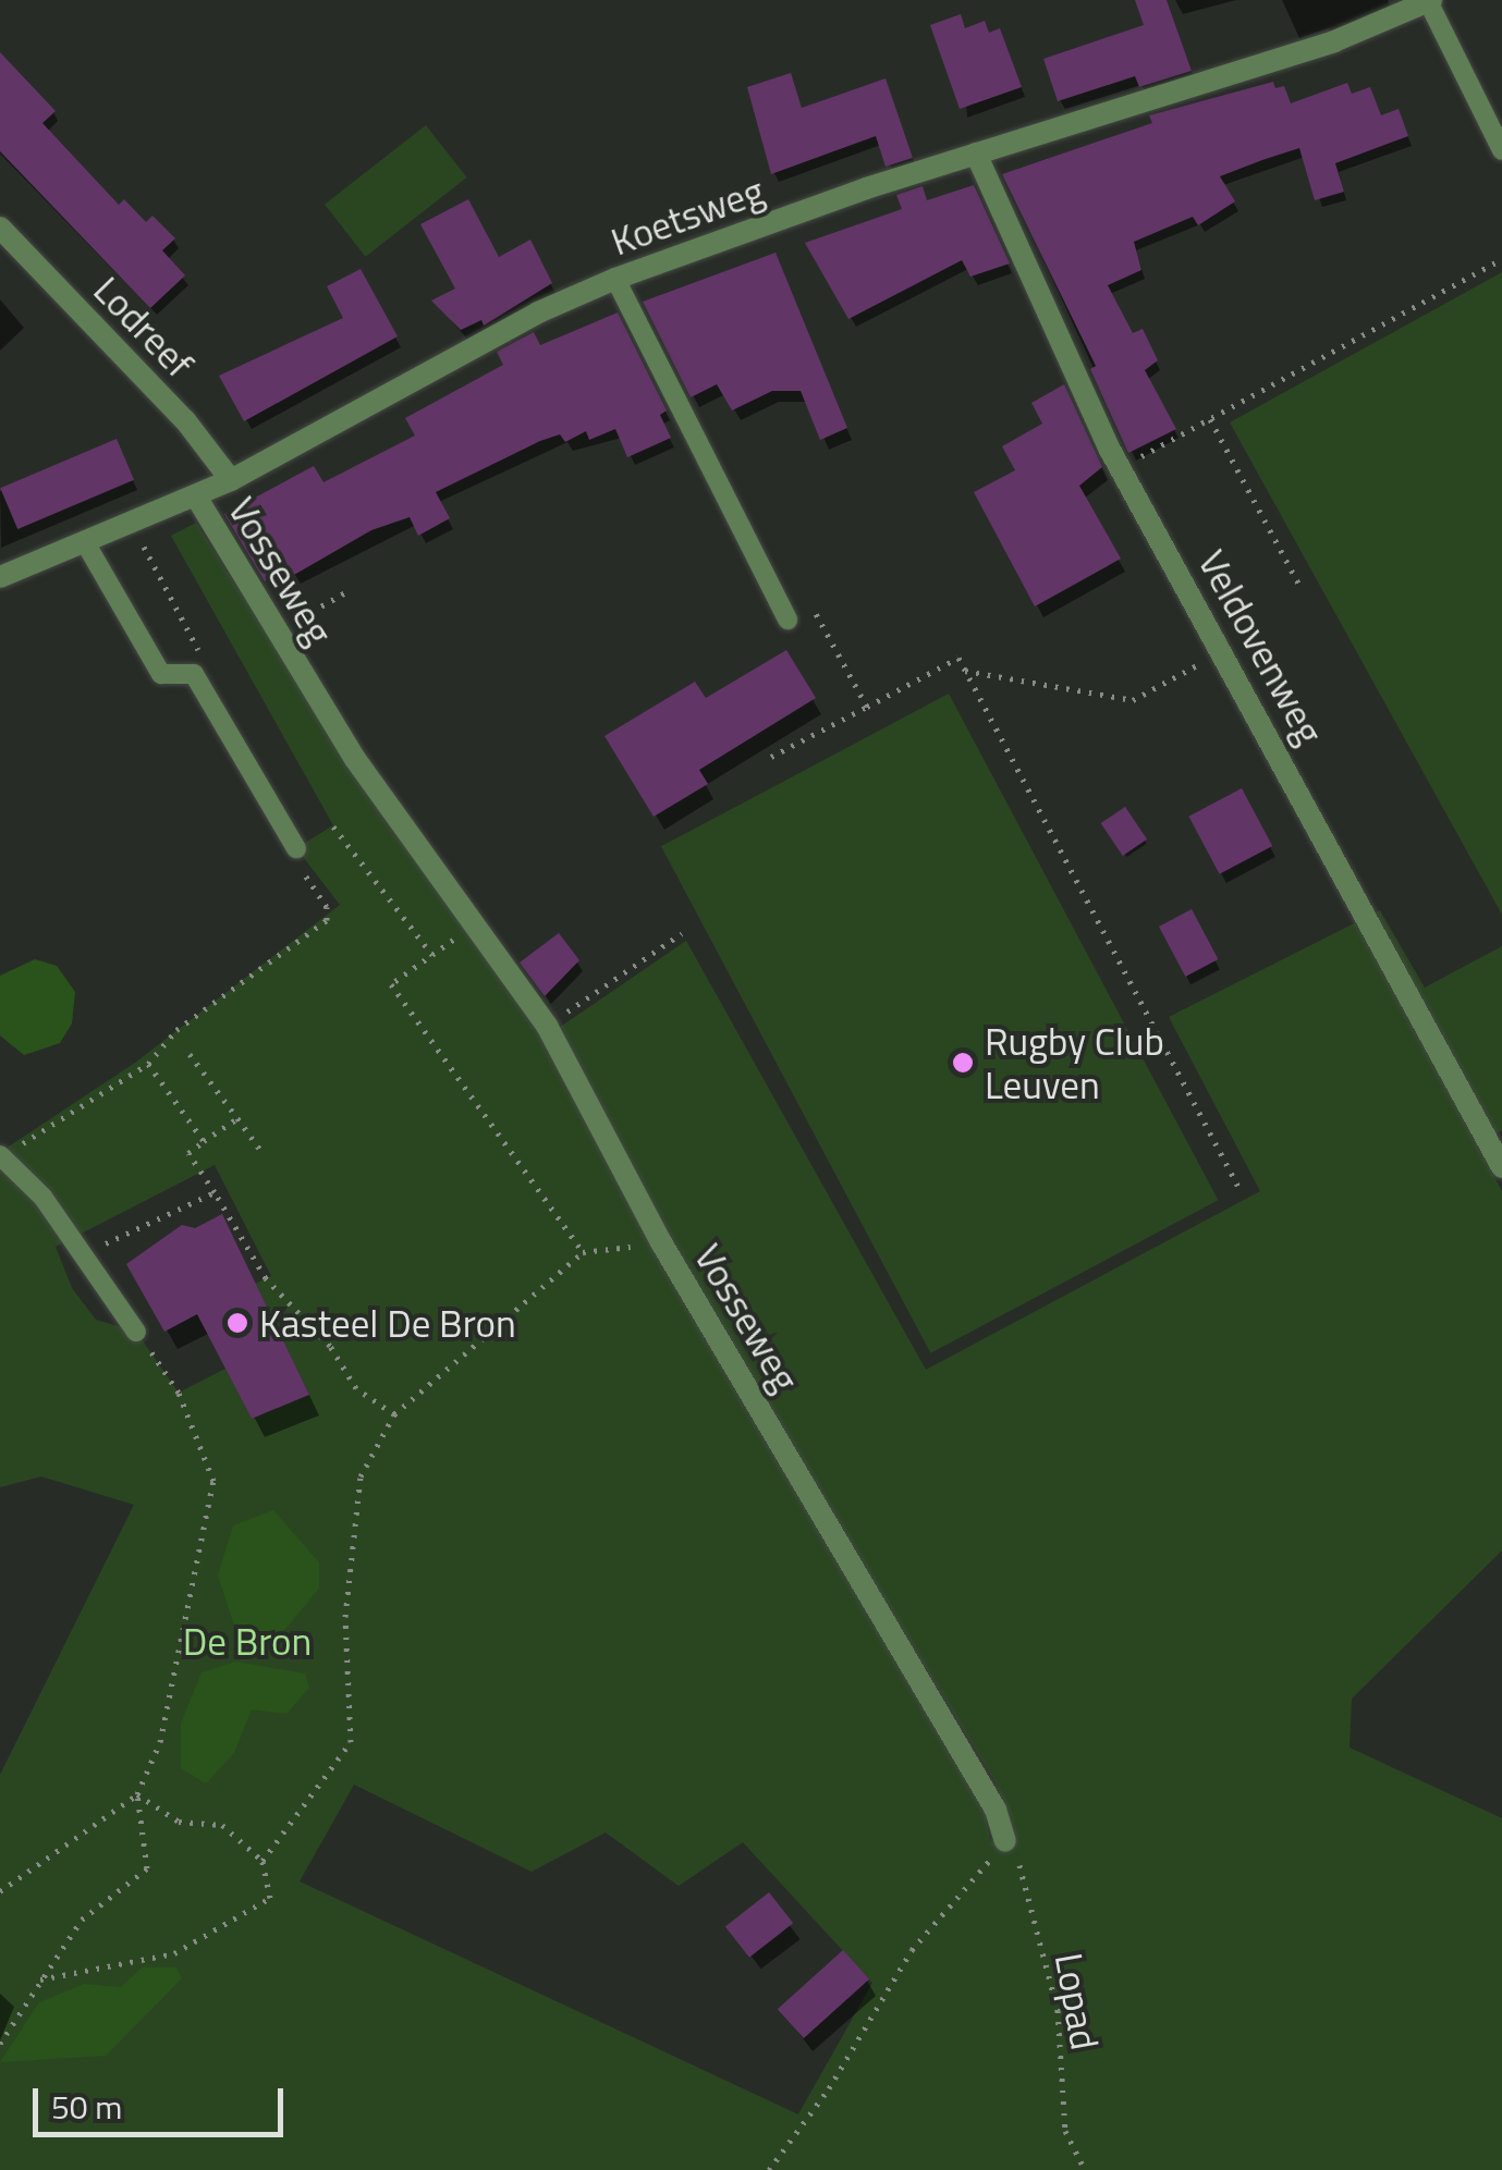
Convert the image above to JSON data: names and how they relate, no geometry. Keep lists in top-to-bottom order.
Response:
{
  "streets": {
    "street": [
      "Koetsweg",
      "Lodreef",
      "Vosseweg",
      "Veldovenweg"
    ],
    "path": ["Lopad"]
  },
  "crossings": [
    ["Koetsweg", "Lodreef"],
    ["Koetsweg", "Vosseweg"],
    ["Koetsweg", "Veldovenweg"],
    ["Vosseweg", "Lopad"]
  ],
  "parks": ["De Bron"],
  "places": ["Rugby Club Leuven", "Kasteel De Bron"],
  "scale_bar": "50 m"
}
